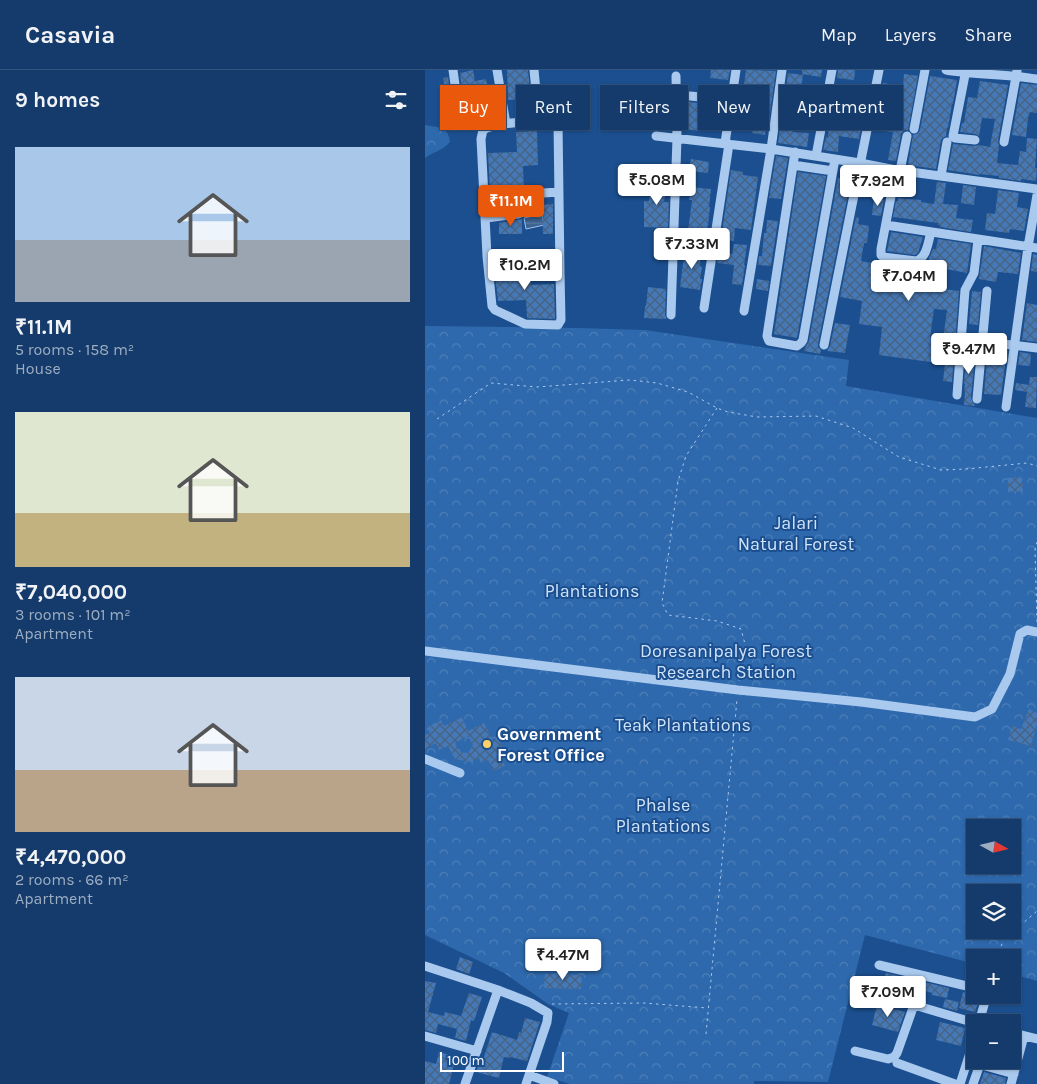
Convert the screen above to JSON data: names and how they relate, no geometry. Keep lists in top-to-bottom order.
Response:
{
  "parks": [
    "Jalari Natural Forest",
    "Plantations",
    "Doresanipalya Forest Research Station",
    "Teak Plantations",
    "Phalse Plantations"
  ],
  "places": ["Government Forest Office"],
  "scale_bar": "100 m",
  "north": "right",
  "page": {
    "header": "Casavia",
    "nav": ["Map", "Layers", "Share"],
    "heading": "9 homes",
    "chip": [
      "Buy",
      "Rent",
      "Filters",
      "New",
      "Apartment"
    ],
    "list": [
      {
        "name": "₹11.1M",
        "note": "5 rooms · 158 m² · House"
      },
      {
        "name": "₹7,040,000",
        "note": "3 rooms · 101 m² · Apartment"
      },
      {
        "name": "₹4,470,000",
        "note": "2 rooms · 66 m² · Apartment"
      }
    ],
    "price": [
      "₹5.08M",
      "₹7.92M",
      "₹11.1M",
      "₹7.33M",
      "₹10.2M",
      "₹7.04M",
      "₹9.47M",
      "₹4.47M",
      "₹7.09M"
    ],
    "map_buttons": ["+", "−"],
    "scale": "100 m"
  }
}
